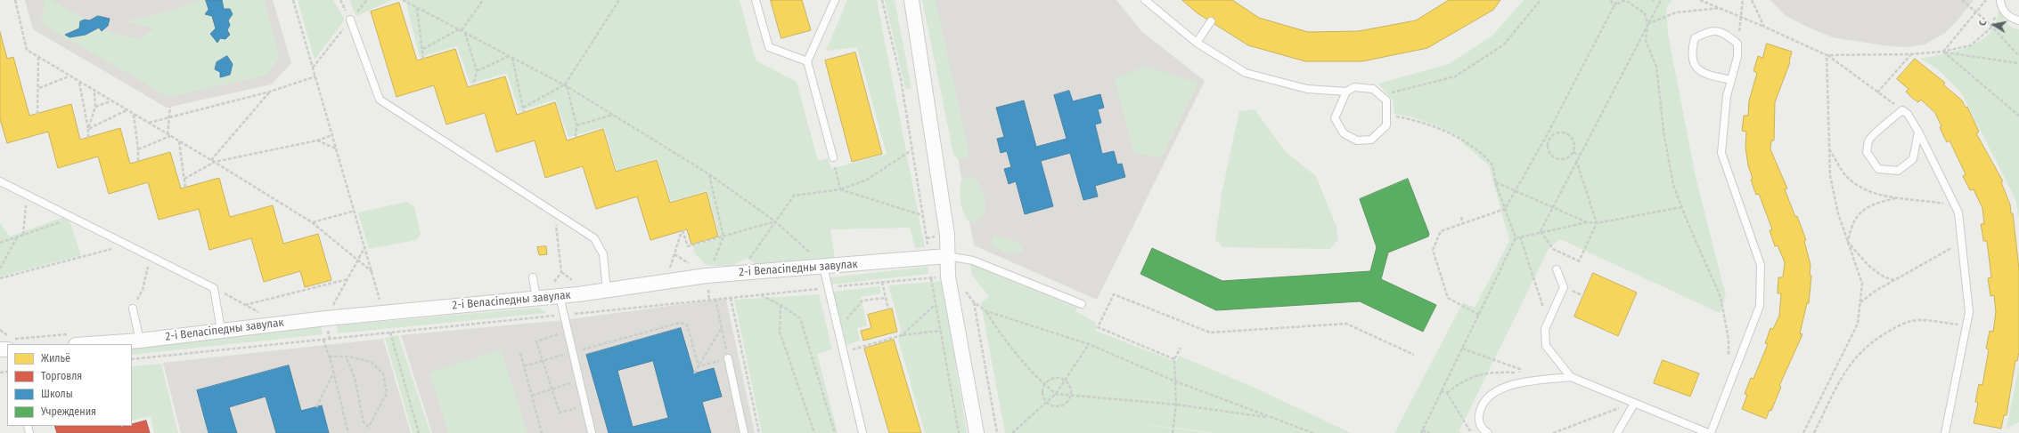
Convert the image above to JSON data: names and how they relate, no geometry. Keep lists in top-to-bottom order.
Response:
{
  "streets": {
    "street": ["2-і Веласіпедны завулак"]
  },
  "legend": [
    "Жильё",
    "Торговля",
    "Школы",
    "Учреждения"
  ],
  "north": "left"
}
